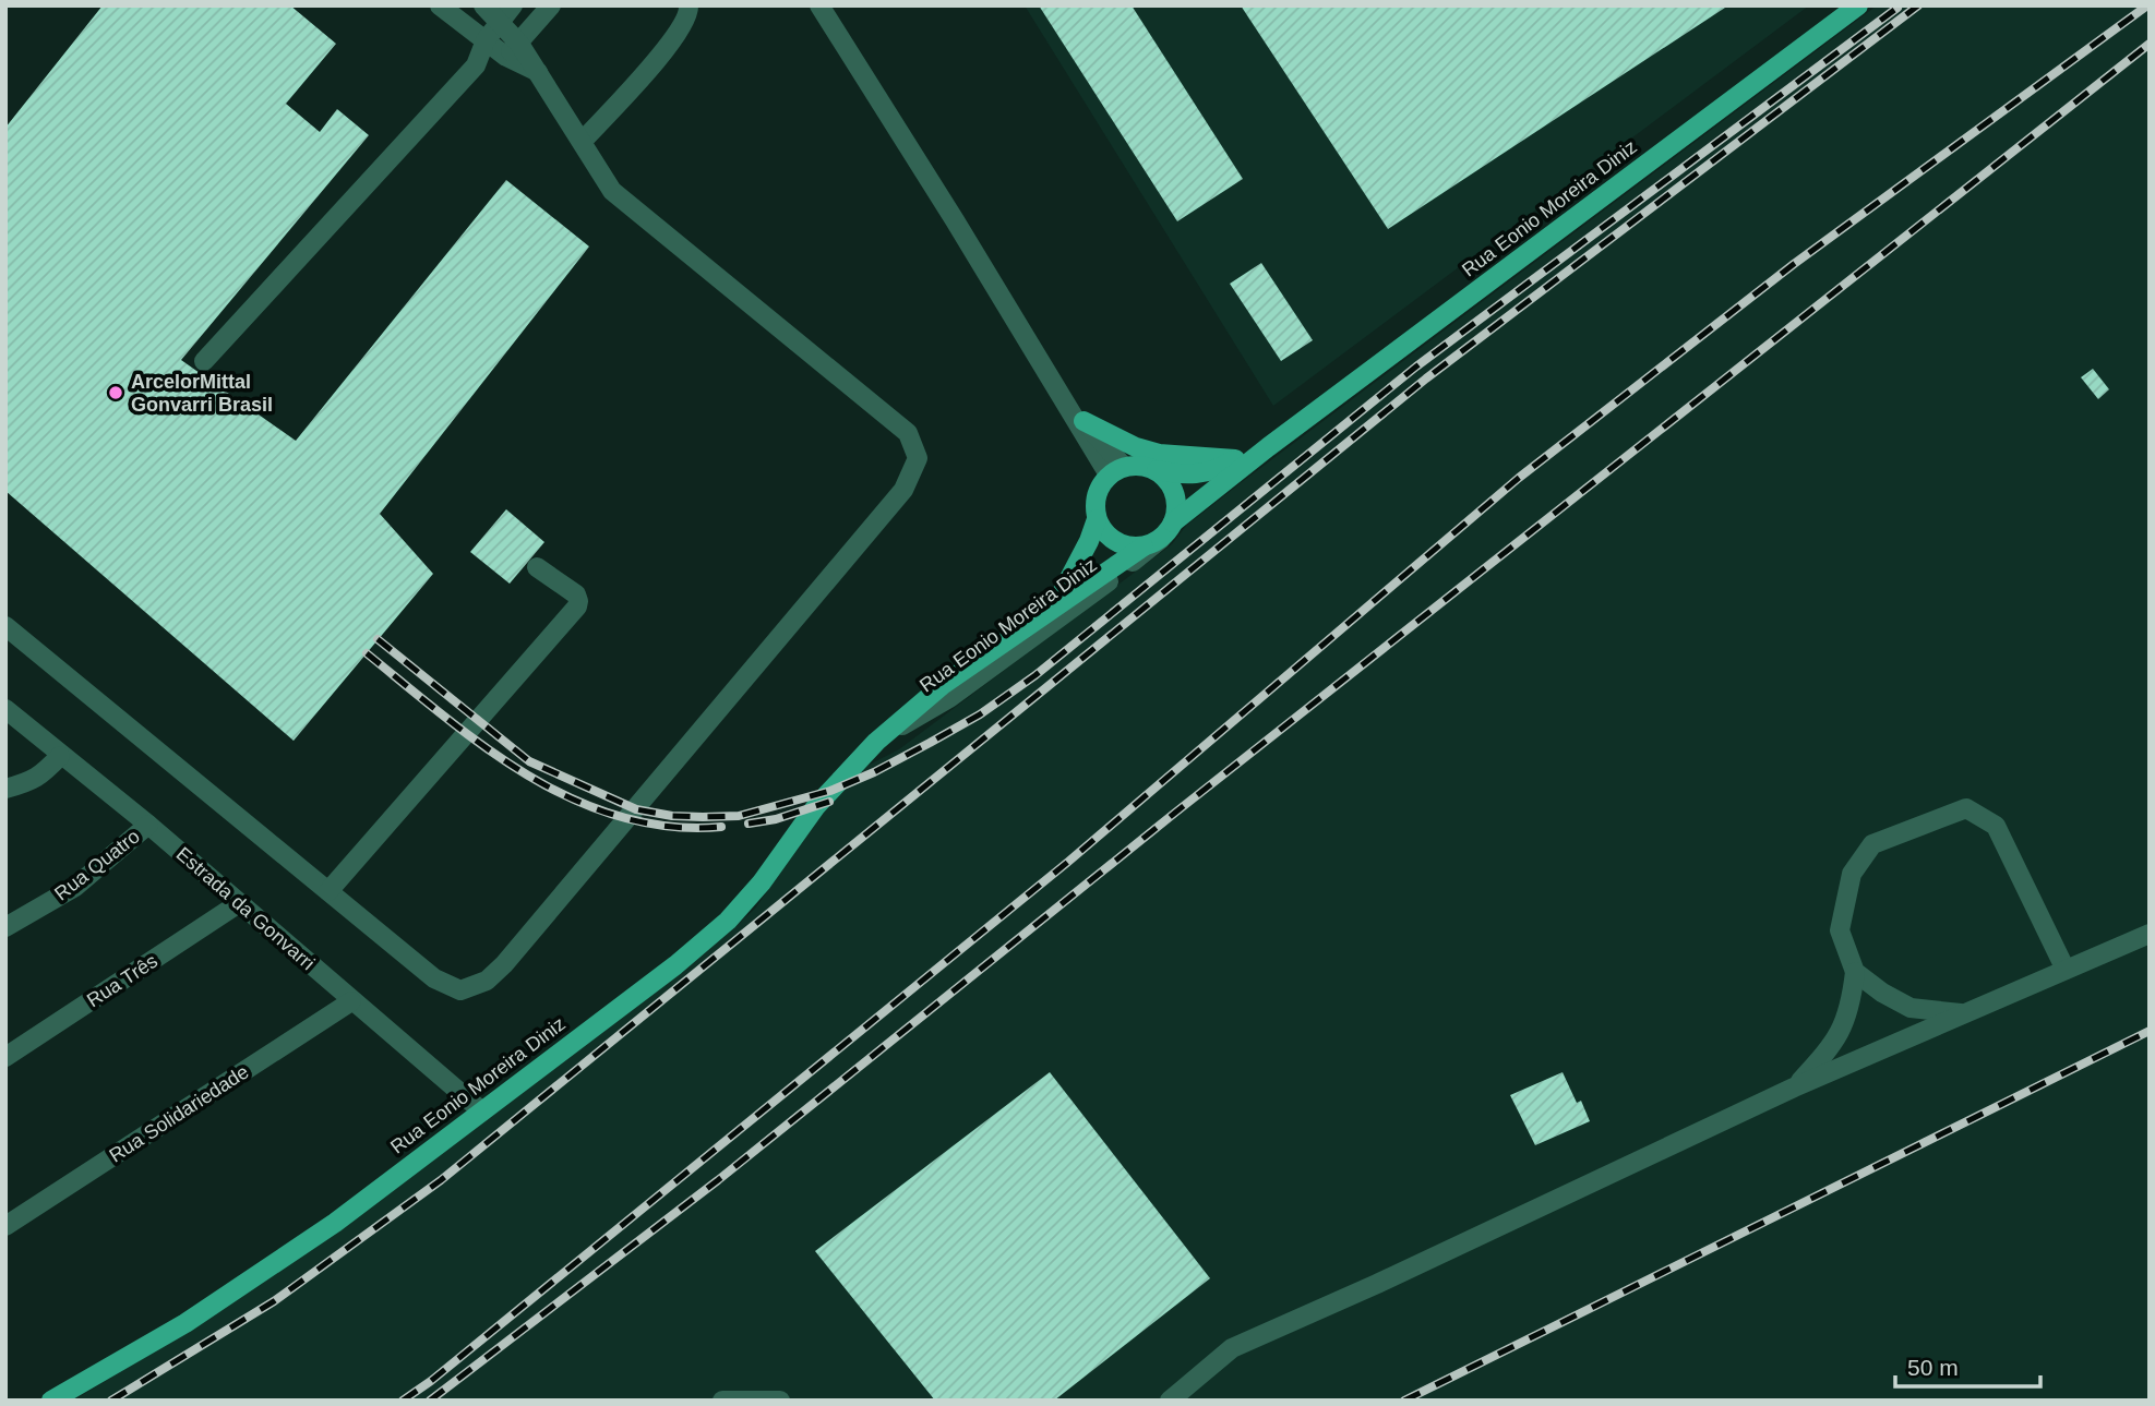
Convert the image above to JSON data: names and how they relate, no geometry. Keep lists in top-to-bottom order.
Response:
{
  "streets": {
    "main road": ["Rua Eonio Moreira Diniz"],
    "street": [
      "Rua Quatro",
      "Estrada da Gonvarri",
      "Rua Três",
      "Rua Solidariedade"
    ]
  },
  "crossings": [
    ["Rua Eonio Moreira Diniz", "Estrada da Gonvarri"],
    ["Rua Quatro", "Estrada da Gonvarri"],
    ["Estrada da Gonvarri", "Rua Três"],
    ["Estrada da Gonvarri", "Rua Solidariedade"]
  ],
  "places": ["ArcelorMittal Gonvarri Brasil"],
  "scale_bar": "50 m"
}
